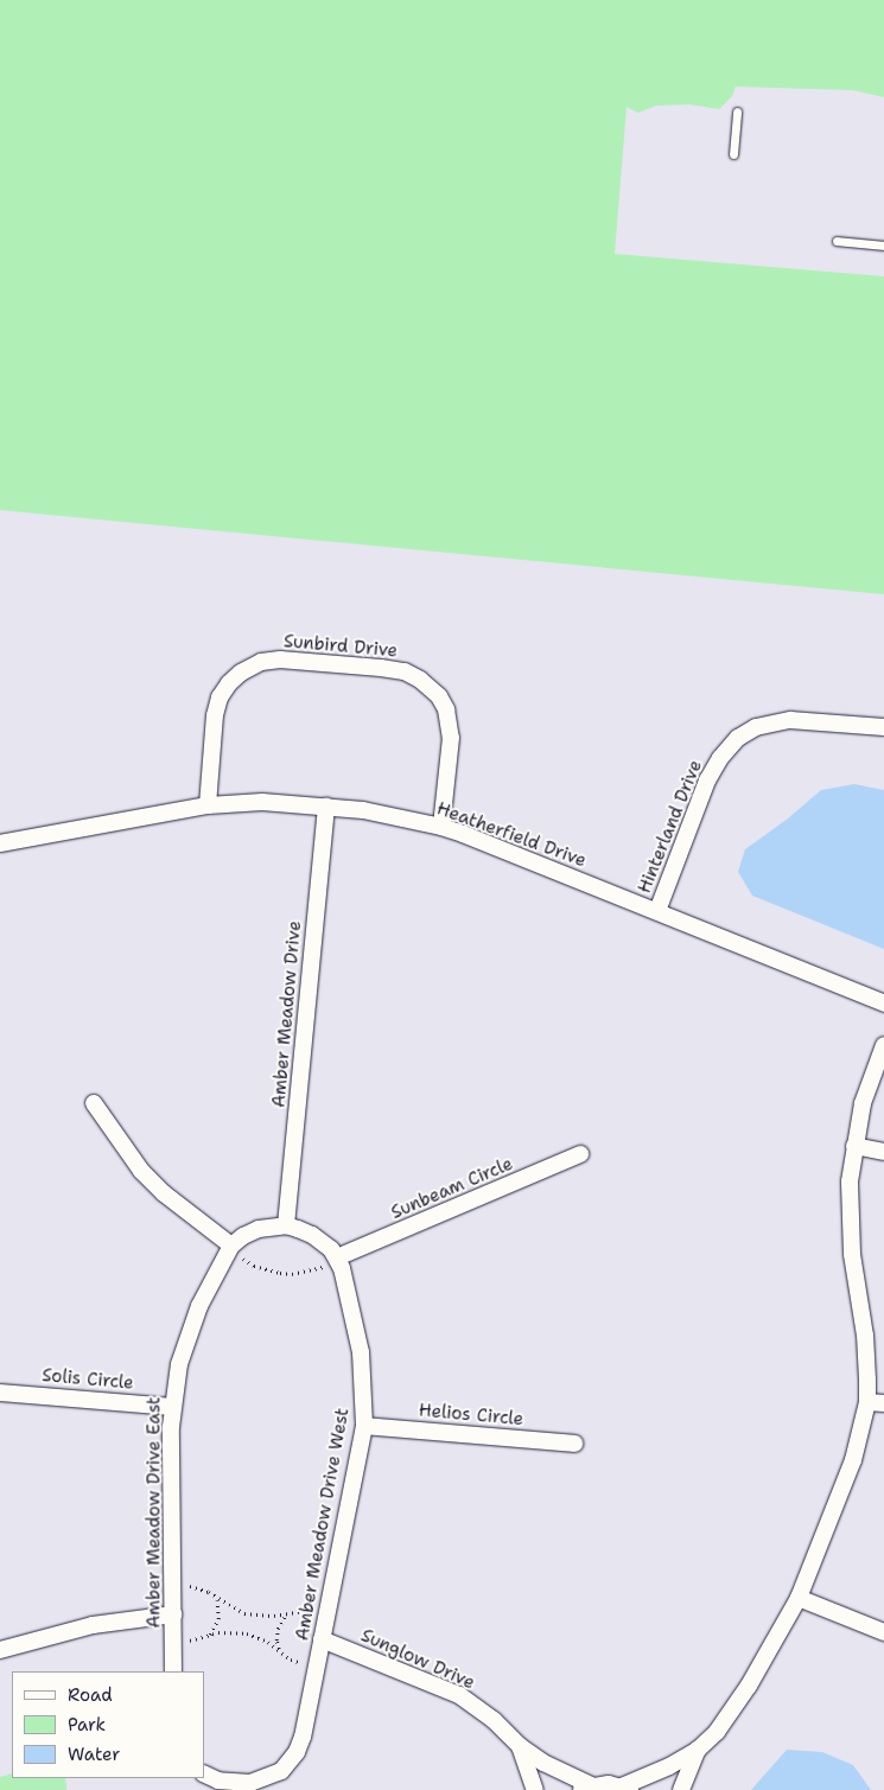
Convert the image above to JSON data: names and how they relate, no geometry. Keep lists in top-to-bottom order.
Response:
{
  "streets": {
    "street": [
      "Sunbird Drive",
      "Hinterland Drive",
      "Heatherfield Drive",
      "Amber Meadow Drive",
      "Sunbeam Circle",
      "Solis Circle",
      "Helios Circle",
      "Amber Meadow Drive East",
      "Amber Meadow Drive West",
      "Sunglow Drive"
    ]
  },
  "crossings": [
    ["Sunbird Drive", "Heatherfield Drive"],
    ["Hinterland Drive", "Heatherfield Drive"],
    ["Heatherfield Drive", "Amber Meadow Drive"],
    ["Amber Meadow Drive", "Amber Meadow Drive East"],
    ["Amber Meadow Drive", "Amber Meadow Drive West"],
    ["Sunbeam Circle", "Amber Meadow Drive West"],
    ["Solis Circle", "Amber Meadow Drive East"],
    ["Helios Circle", "Amber Meadow Drive West"],
    ["Amber Meadow Drive East", "Amber Meadow Drive West"],
    ["Amber Meadow Drive West", "Sunglow Drive"]
  ],
  "legend": ["Road", "Park", "Water"]
}
